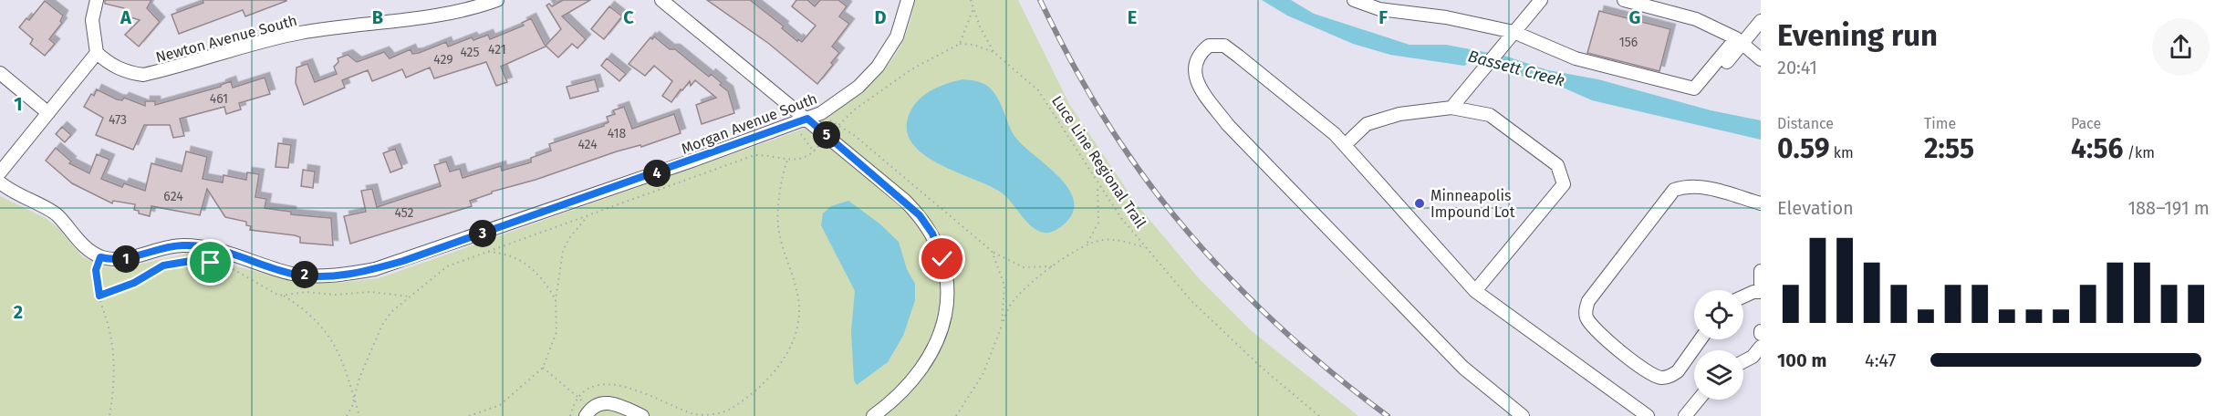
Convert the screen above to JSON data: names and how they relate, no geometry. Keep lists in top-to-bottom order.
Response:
{
  "streets": {
    "street": ["Newton Avenue South", "Morgan Avenue South"],
    "path": ["Luce Line Regional Trail"]
  },
  "water": ["Bassett Creek"],
  "places": ["Minneapolis Impound Lot"],
  "house_numbers": [
    "156",
    "421",
    "425",
    "429",
    "461",
    "473",
    "418",
    "424",
    "624",
    "452"
  ],
  "page": {
    "heading": ["Evening run", "20:41"],
    "stats": [
      ["Distance", "0.59 km"],
      ["Time", "2:55"],
      ["Pace", "4:56 /km"]
    ],
    "pins": [
      "5",
      "4",
      "3",
      "1",
      "2"
    ],
    "chart": ["Elevation", "188–191 m"],
    "list": [
      {
        "name": "100 m",
        "note": "4:47"
      }
    ]
  },
  "grid": {
    "columns": [
      "A",
      "B",
      "C",
      "D",
      "E",
      "F",
      "G"
    ],
    "rows": ["1", "2"]
  }
}
